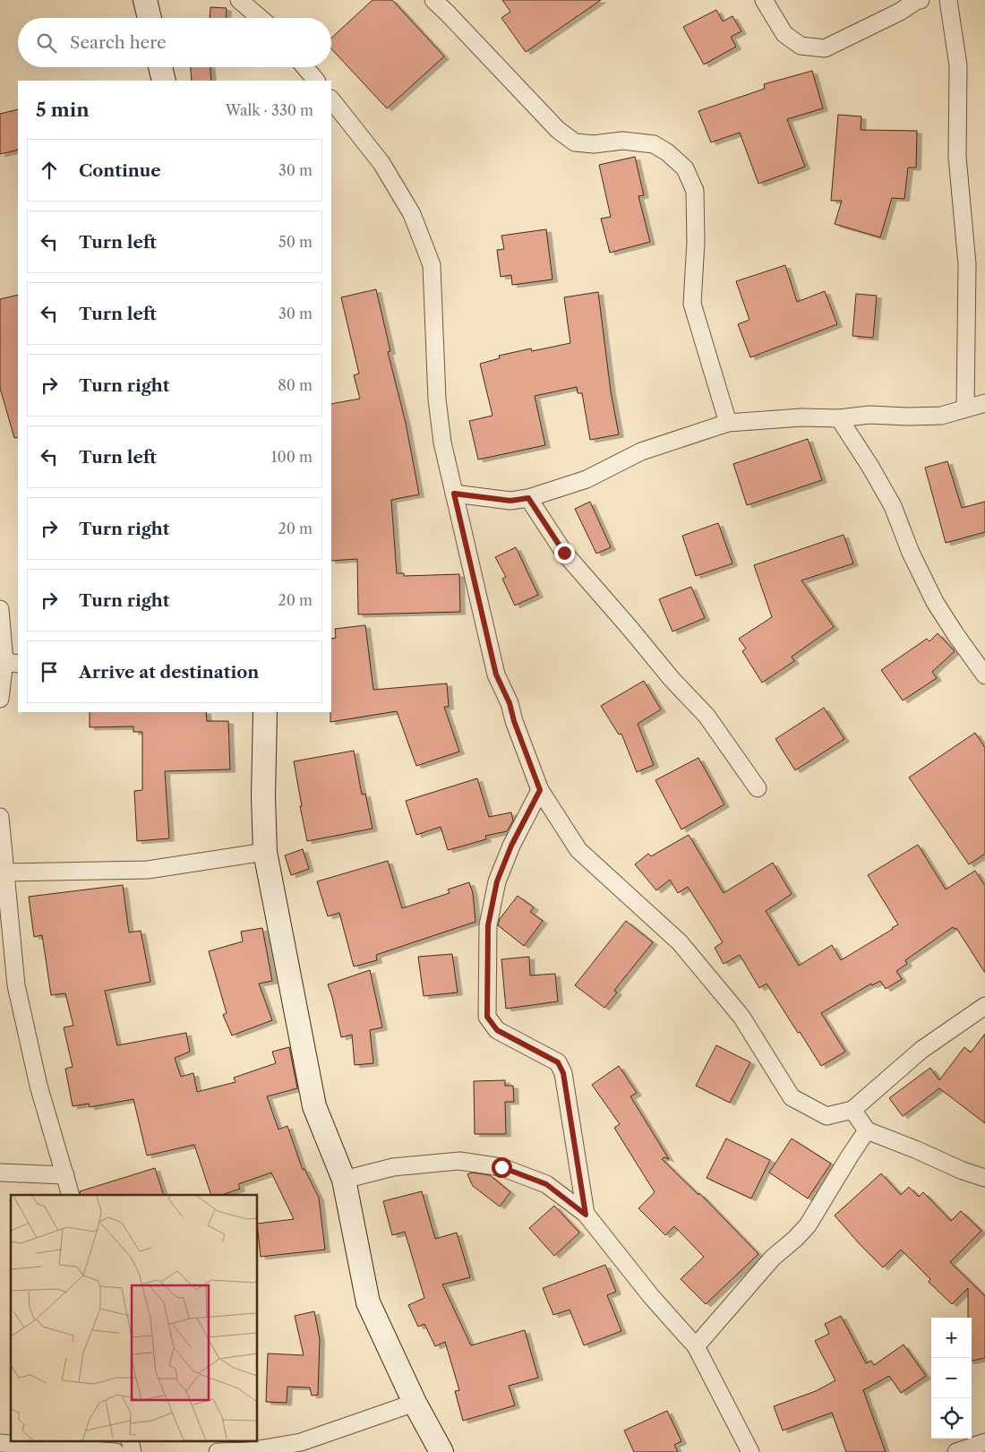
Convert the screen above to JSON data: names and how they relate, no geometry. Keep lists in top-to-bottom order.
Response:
{
  "page": {
    "search": "Search here",
    "heading": ["5 min", "Walk · 330 m"],
    "list": [
      ["Continue", "30 m"],
      ["Turn left", "50 m"],
      ["Turn left", "30 m"],
      ["Turn right", "80 m"],
      ["Turn left", "100 m"],
      ["Turn right", "20 m"],
      ["Turn right", "20 m"],
      "Arrive at destination"
    ],
    "map_buttons": ["+", "−"]
  }
}
